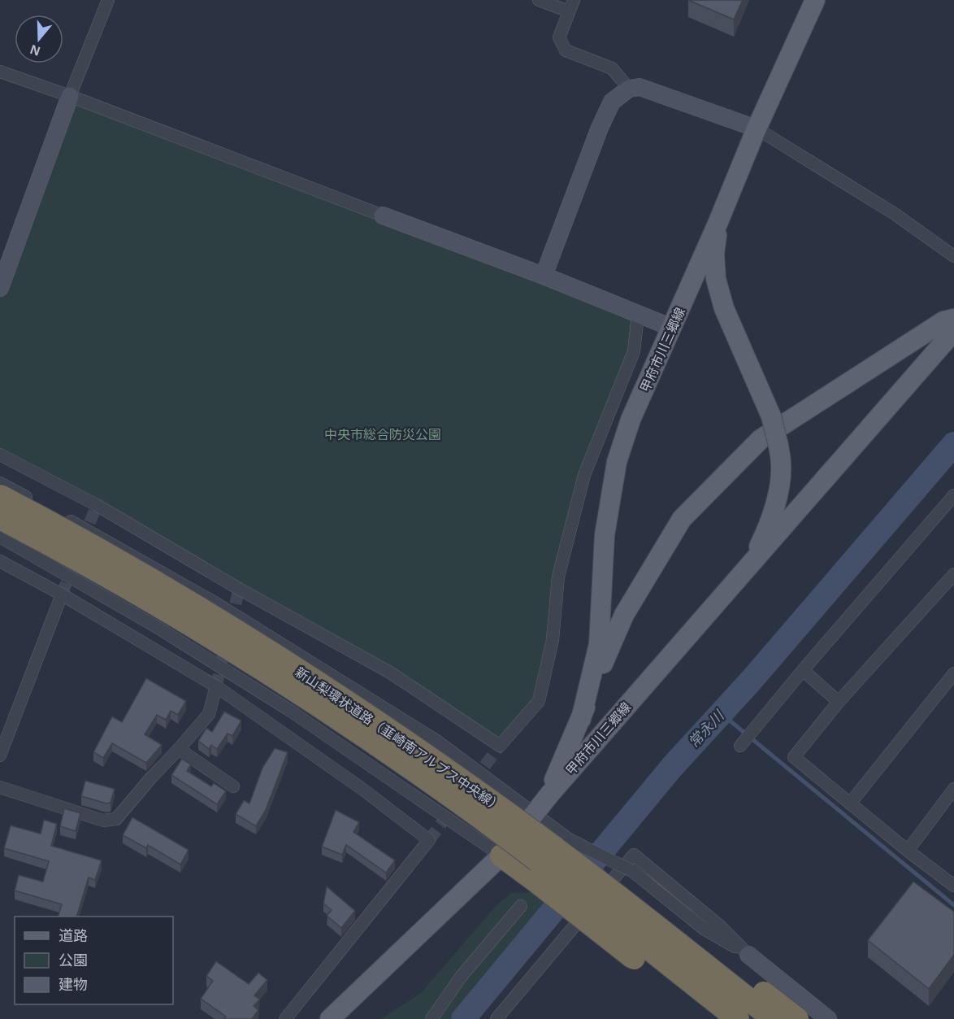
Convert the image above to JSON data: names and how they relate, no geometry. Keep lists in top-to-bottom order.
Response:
{
  "streets": {
    "highway": ["新山梨環状道路（韮崎南アルプス中央線）"],
    "main road": ["甲府市川三郷線"]
  },
  "water": ["常永川"],
  "parks": ["中央市総合防災公園"],
  "legend": ["道路", "公園", "建物"],
  "north": "bottom"
}
